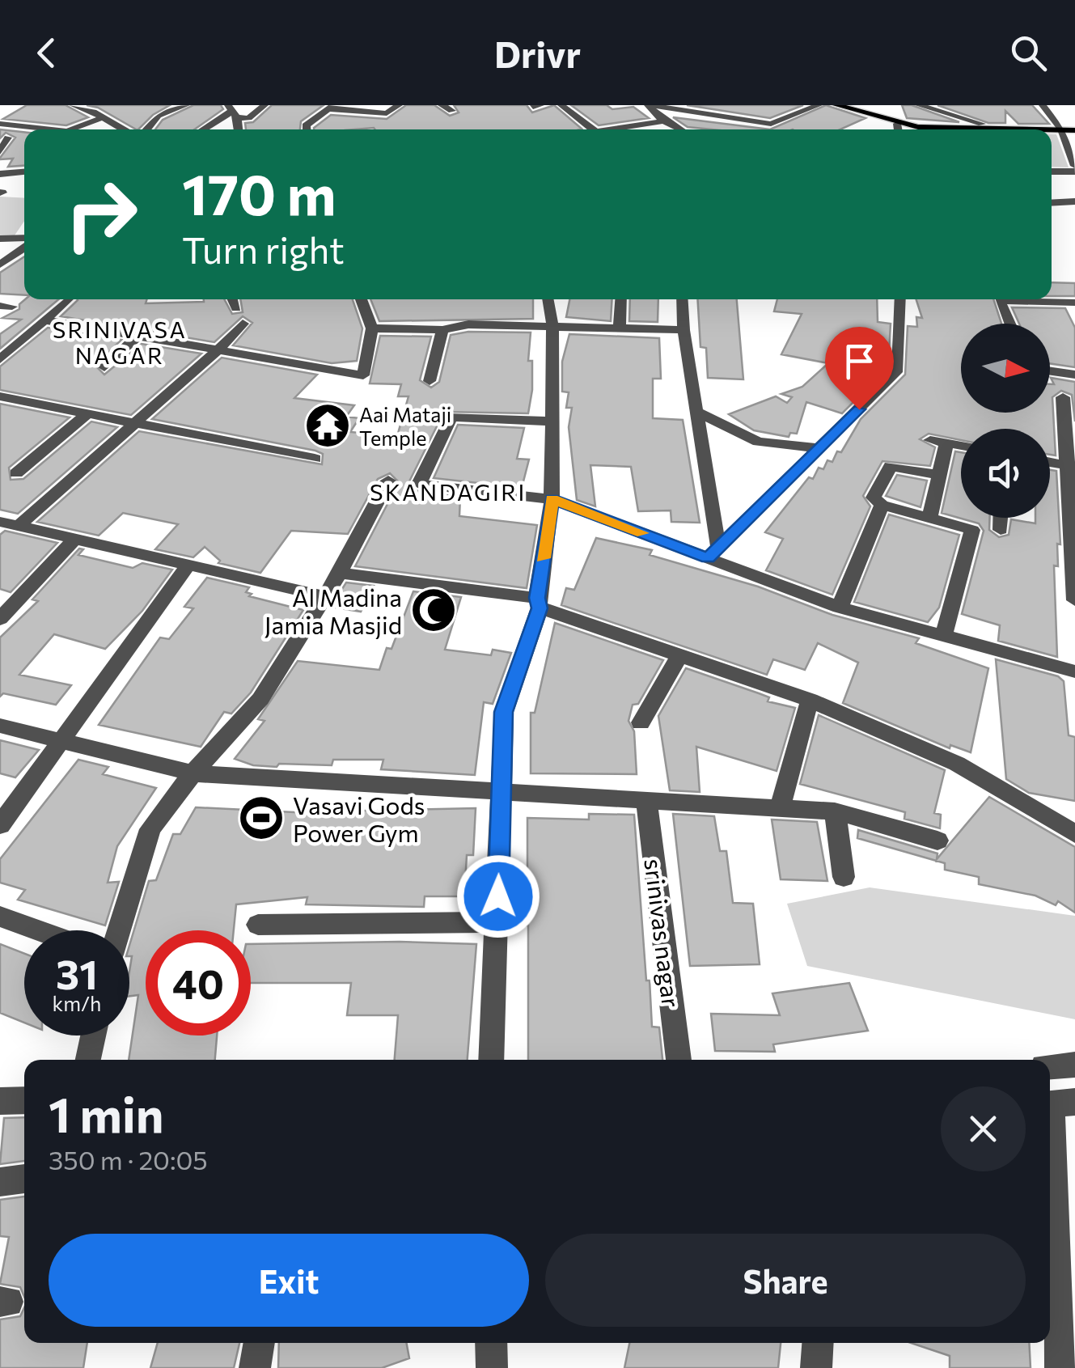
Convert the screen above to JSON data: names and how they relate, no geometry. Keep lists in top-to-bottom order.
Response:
{
  "streets": {
    "street": ["srinivas nagar"]
  },
  "districts": ["SRINIVASA NAGAR", "SKANDAGIRI"],
  "places": {
    "temple": ["Aai Mataji Temple"],
    "mosque": ["Al Madina Jamia Masjid"],
    "sports": ["Vasavi Gods Power Gym"]
  },
  "north": "right",
  "page": {
    "header": "Drivr",
    "turn": ["170 m", "Turn right"],
    "speed": "31 km/h",
    "limit": "40",
    "heading": ["1 min", "350 m · 20:05"],
    "buttons": ["Exit", "Share"]
  }
}
